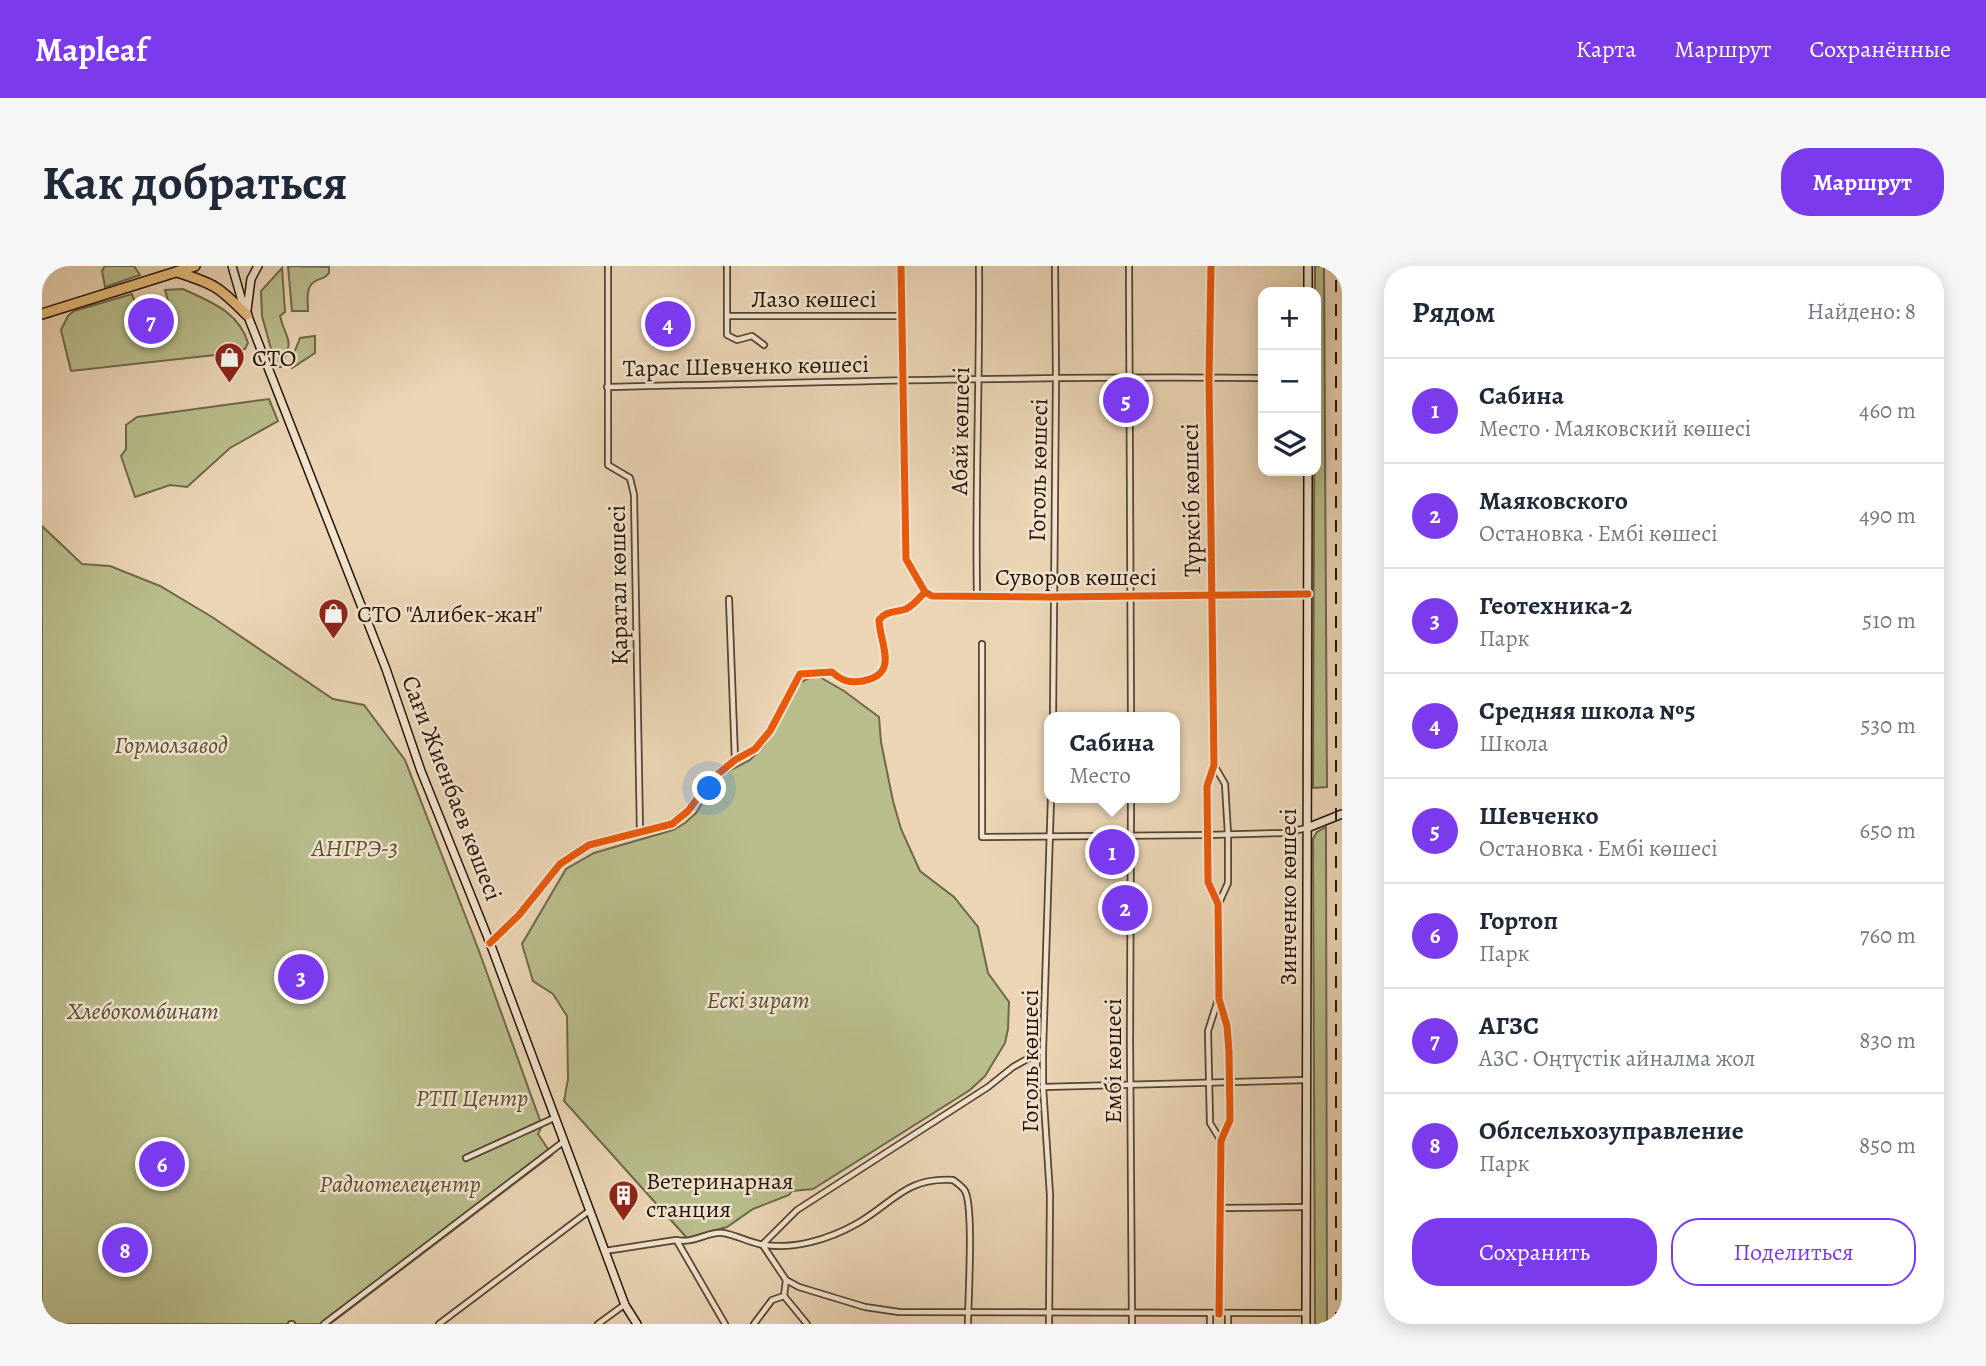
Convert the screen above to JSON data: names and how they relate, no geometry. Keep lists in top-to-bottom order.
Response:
{
  "streets": {
    "main road": ["Сағи Жиенбаев көшесі", "Зинченко көшесі"],
    "street": [
      "Лазо көшесі",
      "Тарас Шевченко көшесі",
      "Абай көшесі",
      "Гоголь көшесі",
      "Түрксіб көшесі",
      "Суворов көшесі",
      "Қаратал көшесі",
      "Ембі көшесі"
    ]
  },
  "crossings": [
    ["Тарас Шевченко көшесі", "Абай көшесі"],
    ["Тарас Шевченко көшесі", "Гоголь көшесі"],
    ["Тарас Шевченко көшесі", "Түрксіб көшесі"],
    ["Тарас Шевченко көшесі", "Қаратал көшесі"],
    ["Абай көшесі", "Суворов көшесі"],
    ["Гоголь көшесі", "Суворов көшесі"],
    ["Түрксіб көшесі", "Суворов көшесі"],
    ["Суворов көшесі", "Зинченко көшесі"]
  ],
  "parks": [
    "Гормолзавод",
    "АНГРЭ-3",
    "Ескі зират",
    "Хлебокомбинат",
    "РТП Центр",
    "Радиотелецентр"
  ],
  "places": {
    "shop": ["СТО", "СТО \"Алибек-жан\""],
    "building": ["Ветеринарная станция"]
  },
  "page": {
    "header": "Mapleaf",
    "nav": ["Карта", "Маршрут", "Сохранённые"],
    "buttons": [
      "Маршрут",
      ["Сохранить", "Поделиться"]
    ],
    "title": "Как добраться",
    "heading": ["Рядом", "Найдено: 8"],
    "map_buttons": ["+", "−"],
    "pins": [
      "7",
      "4",
      "5",
      "1",
      "2",
      "3",
      "6",
      "8"
    ],
    "list": [
      {
        "mark": "1",
        "name": "Сабина",
        "note": "Место · Маяковский көшесі",
        "value": "460 m"
      },
      {
        "mark": "2",
        "name": "Маяковского",
        "note": "Остановка · Ембі көшесі",
        "value": "490 m"
      },
      {
        "mark": "3",
        "name": "Геотехника-2",
        "note": "Парк",
        "value": "510 m"
      },
      {
        "mark": "4",
        "name": "Средняя школа №5",
        "note": "Школа",
        "value": "530 m"
      },
      {
        "mark": "5",
        "name": "Шевченко",
        "note": "Остановка · Ембі көшесі",
        "value": "650 m"
      },
      {
        "mark": "6",
        "name": "Гортоп",
        "note": "Парк",
        "value": "760 m"
      },
      {
        "mark": "7",
        "name": "АГЗС",
        "note": "АЗС · Оңтүстік айналма жол",
        "value": "830 m"
      },
      {
        "mark": "8",
        "name": "Облсельхозуправление",
        "note": "Парк",
        "value": "850 m"
      }
    ],
    "popup": ["Сабина", "Место"]
  }
}
